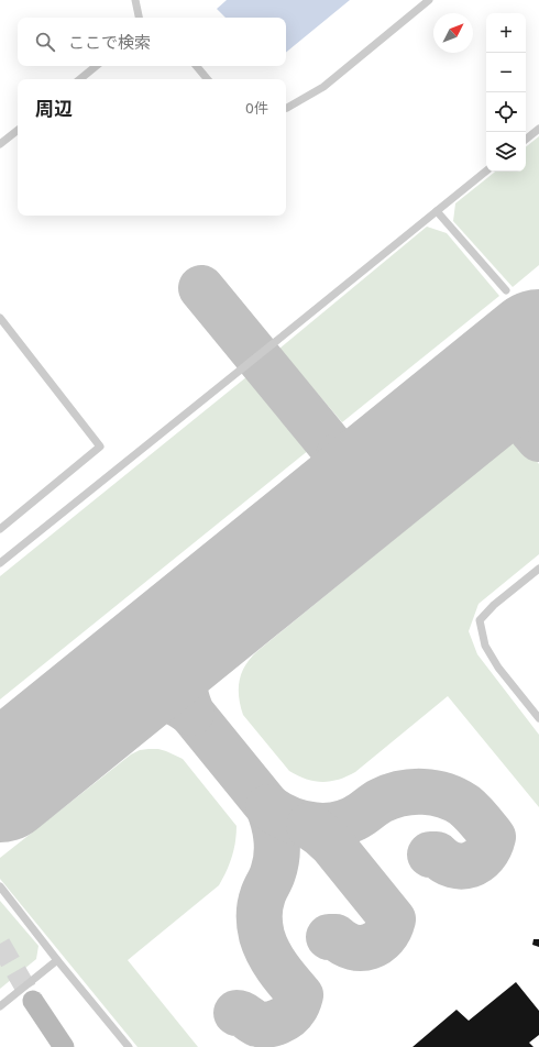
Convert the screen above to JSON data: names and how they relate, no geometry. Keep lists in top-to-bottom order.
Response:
{
  "north": "top right",
  "page": {
    "map_buttons": ["+", "−"],
    "search": "ここで検索",
    "heading": ["周辺", "0件"]
  }
}
